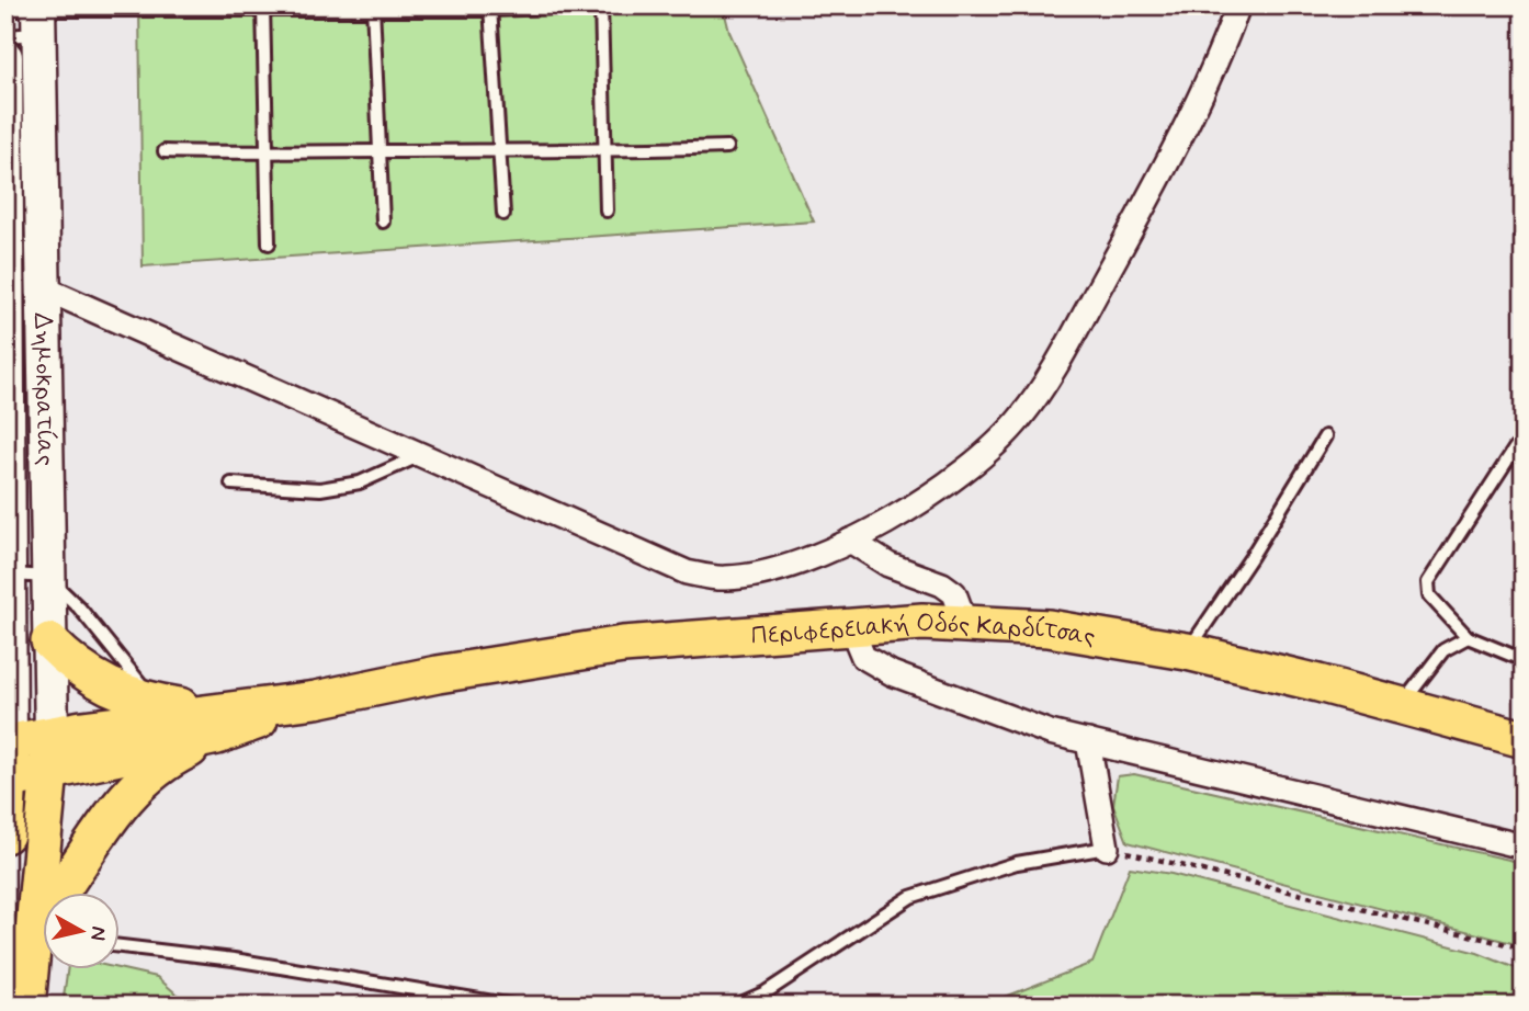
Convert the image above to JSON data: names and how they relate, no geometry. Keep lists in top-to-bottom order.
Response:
{
  "streets": {
    "main road": ["Δημοκρατίας", "Περιφερειακή Οδός Καρδίτσας"]
  },
  "crossings": [
    ["Δημοκρατίας", "Περιφερειακή Οδός Καρδίτσας"]
  ],
  "north": "right"
}
